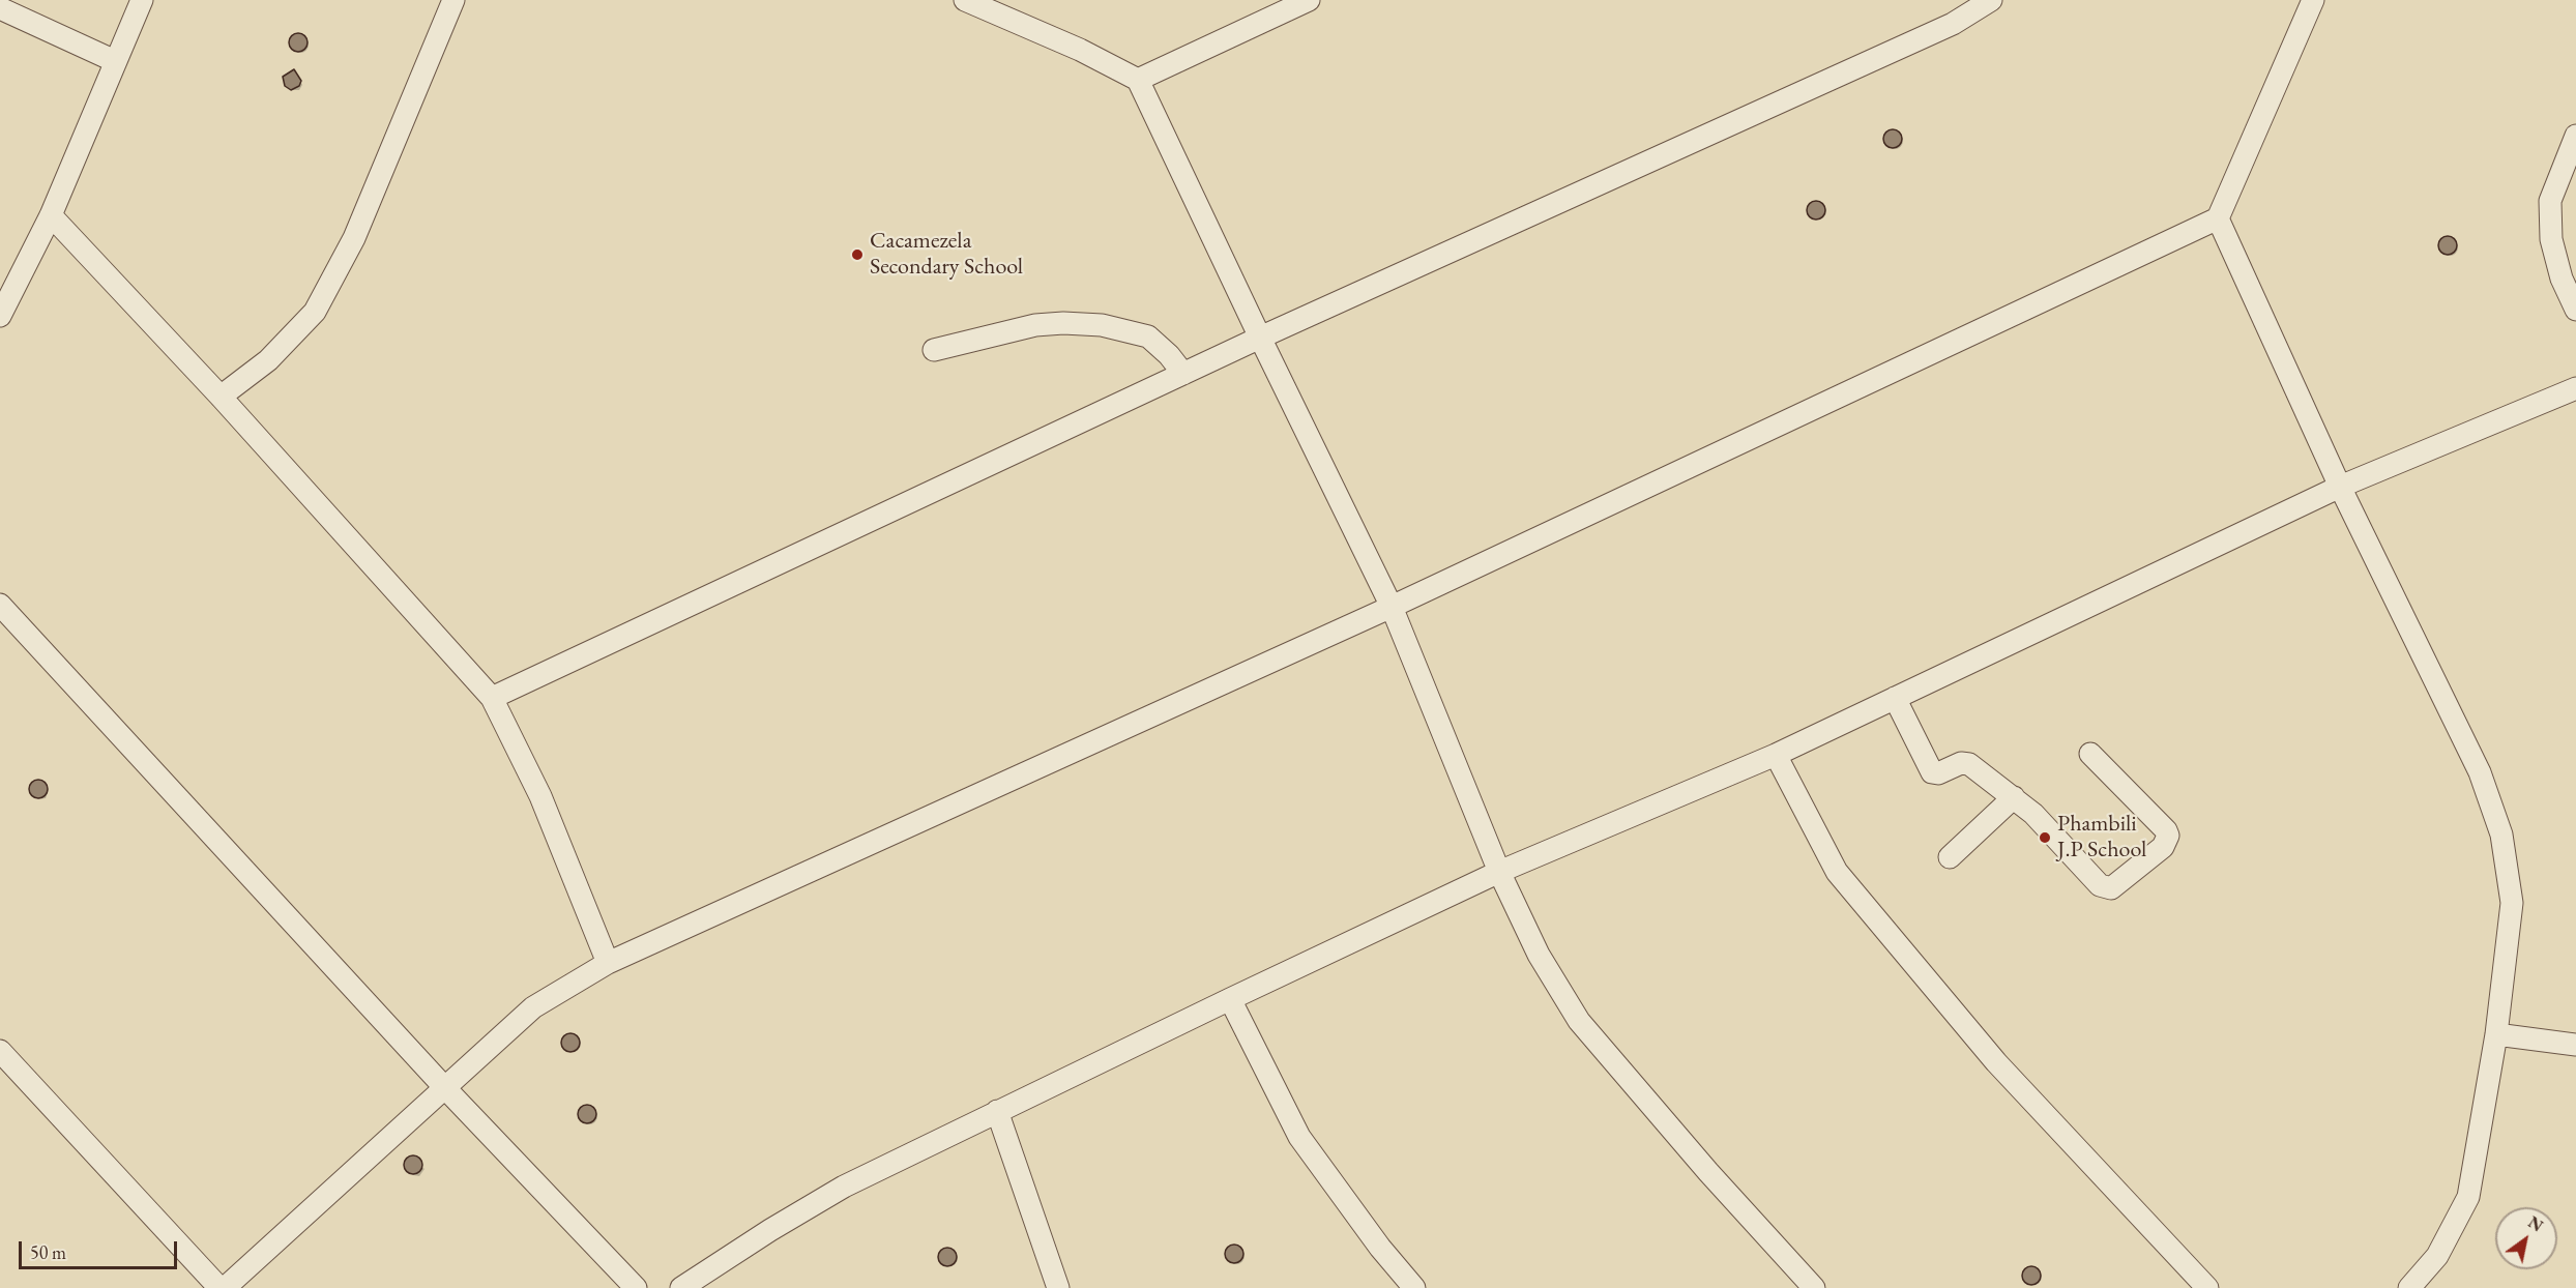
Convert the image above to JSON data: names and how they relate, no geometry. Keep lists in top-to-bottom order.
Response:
{
  "places": ["Cacamezela Secondary School", "Phambili J.P School"],
  "scale_bar": "50 m",
  "north": "top right"
}
